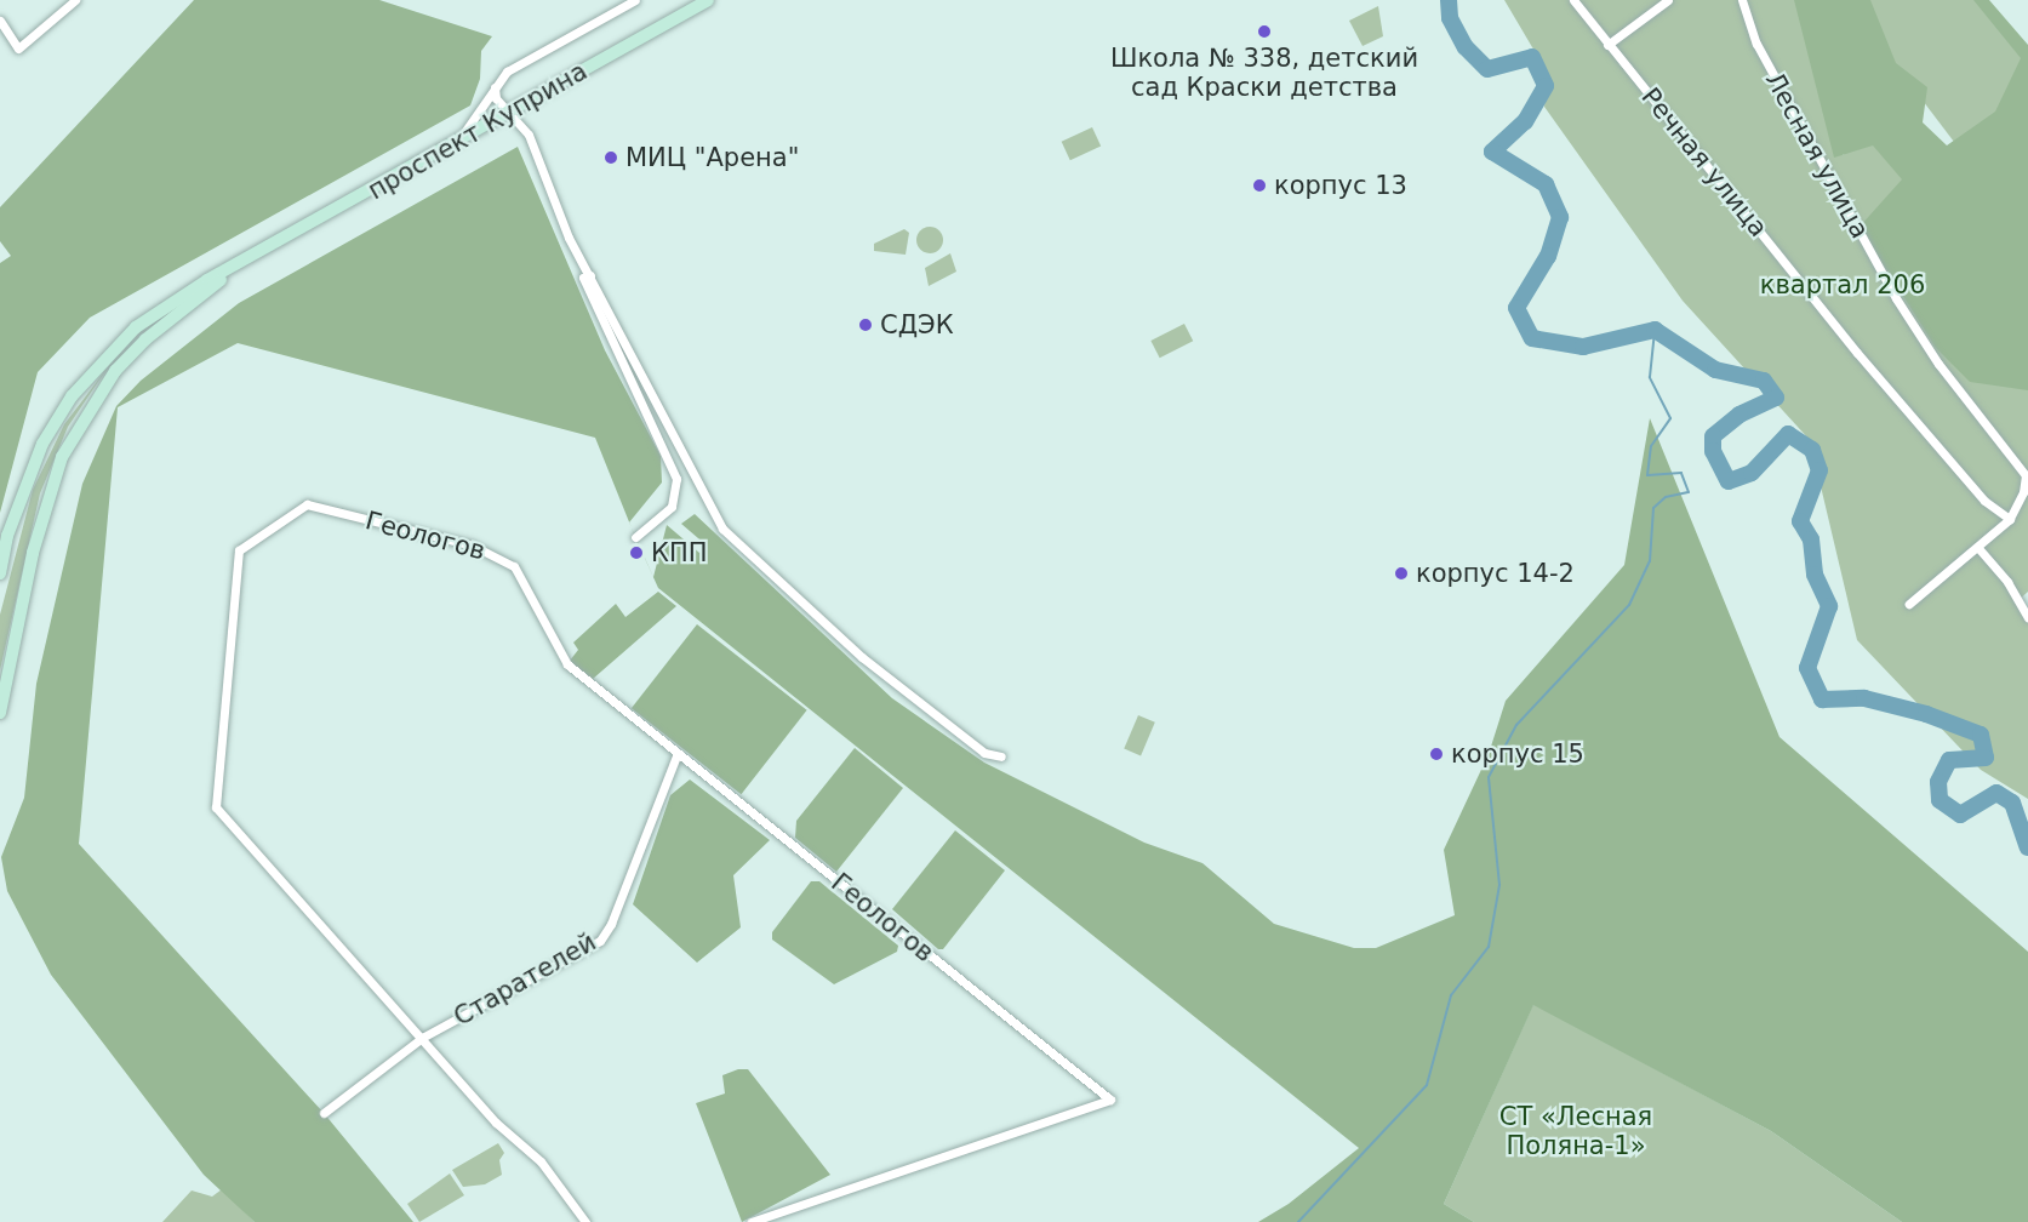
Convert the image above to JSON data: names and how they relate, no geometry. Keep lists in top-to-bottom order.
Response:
{
  "streets": {
    "main road": ["проспект Куприна"],
    "street": [
      "Лесная улица",
      "Речная улица",
      "Геологов",
      "Старателей"
    ]
  },
  "crossings": [
    ["Геологов", "Старателей"]
  ],
  "parks": ["квартал 206", "СТ «Лесная Поляна-1»"],
  "places": [
    "Школа № 338, детский сад Краски детства",
    "МИЦ \"Арена\"",
    "корпус 13",
    "СДЭК",
    "КПП",
    "корпус 14-2",
    "корпус 15"
  ]
}
